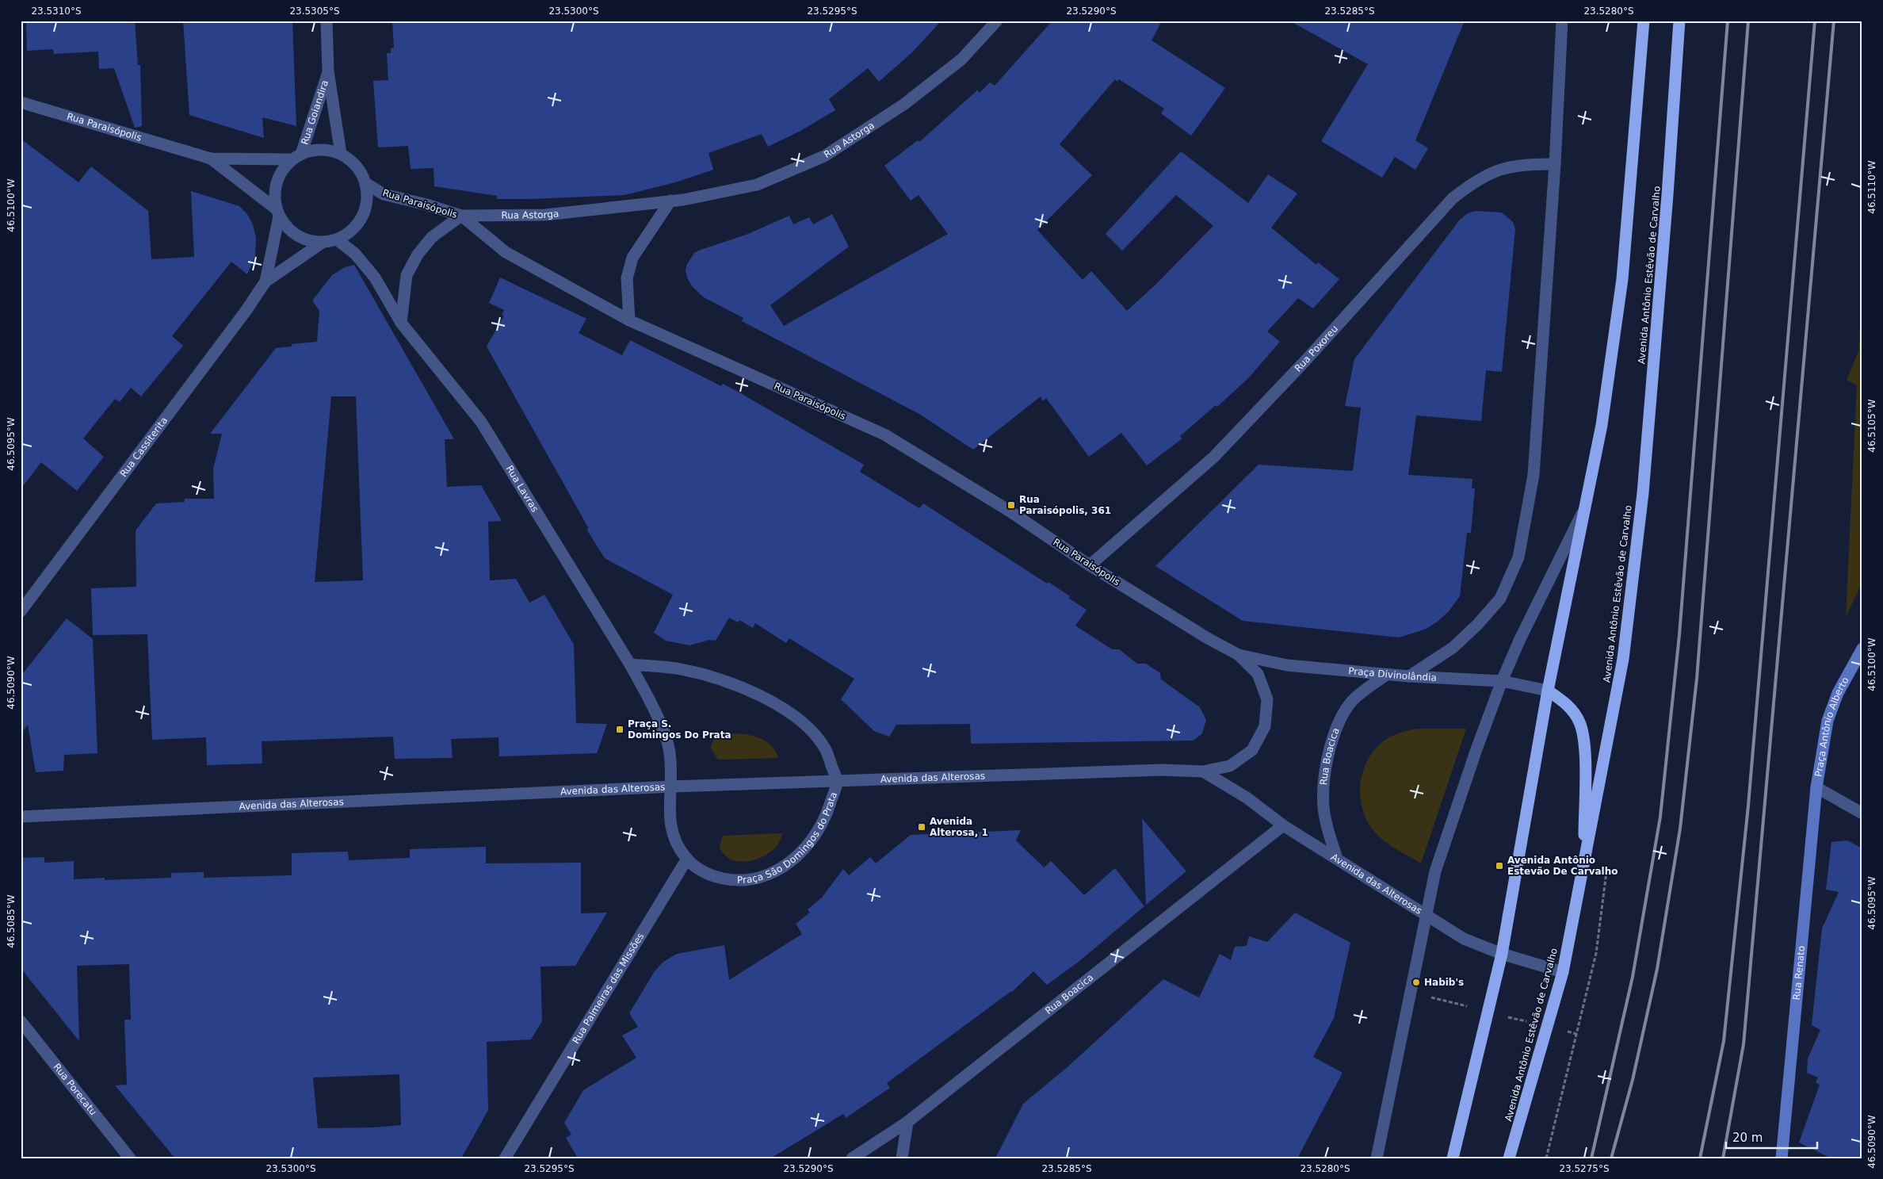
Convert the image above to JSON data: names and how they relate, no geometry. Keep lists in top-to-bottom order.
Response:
{
  "streets": {
    "highway": ["Avenida Antônio Estêvão de Carvalho"],
    "street": [
      "Rua Goiandira",
      "Rua Paraisópolis",
      "Rua Astorga",
      "Rua Poxoreu",
      "Rua Cassiterita",
      "Rua Lavras",
      "Praça Divinolândia",
      "Praça Antônio Alberto",
      "Rua Boacica",
      "Avenida das Alterosas",
      "Praça São Domingos do Prata",
      "Rua Renato",
      "Rua Palmeiras das Missões",
      "Rua Porecatu"
    ]
  },
  "crossings": [
    ["Rua Goiandira", "Rua Paraisópolis"],
    ["Rua Goiandira", "Rua Cassiterita"],
    ["Rua Goiandira", "Rua Lavras"],
    ["Rua Paraisópolis", "Rua Astorga"],
    ["Rua Paraisópolis", "Rua Poxoreu"],
    ["Rua Paraisópolis", "Rua Cassiterita"],
    ["Rua Paraisópolis", "Rua Lavras"],
    ["Rua Paraisópolis", "Praça Divinolândia"],
    ["Rua Paraisópolis", "Avenida das Alterosas"],
    ["Avenida Antônio Estêvão de Carvalho", "Avenida das Alterosas"],
    ["Rua Cassiterita", "Rua Lavras"],
    ["Rua Lavras", "Praça São Domingos do Prata"],
    ["Praça Divinolândia", "Rua Boacica"],
    ["Praça Divinolândia", "Avenida das Alterosas"],
    ["Praça Antônio Alberto", "Rua Renato"],
    ["Rua Boacica", "Avenida das Alterosas"],
    ["Avenida das Alterosas", "Praça São Domingos do Prata"],
    ["Praça São Domingos do Prata", "Rua Palmeiras das Missões"]
  ],
  "places": {
    "transit": [
      "Rua Paraisópolis, 361",
      "Praça S. Domingos Do Prata",
      "Avenida Alterosa, 1",
      "Avenida Antônio Estevão De Carvalho"
    ],
    "other": ["Habib's"]
  },
  "scale_bar": "20 m",
  "coordinates": [
    "23.5310°S",
    "23.5305°S",
    "23.5300°S",
    "23.5295°S",
    "23.5290°S",
    "23.5285°S",
    "23.5280°S",
    "46.5110°W",
    "46.5100°W",
    "46.5105°W",
    "46.5095°W",
    "46.5090°W",
    "46.5085°W",
    "23.5275°S"
  ]
}
